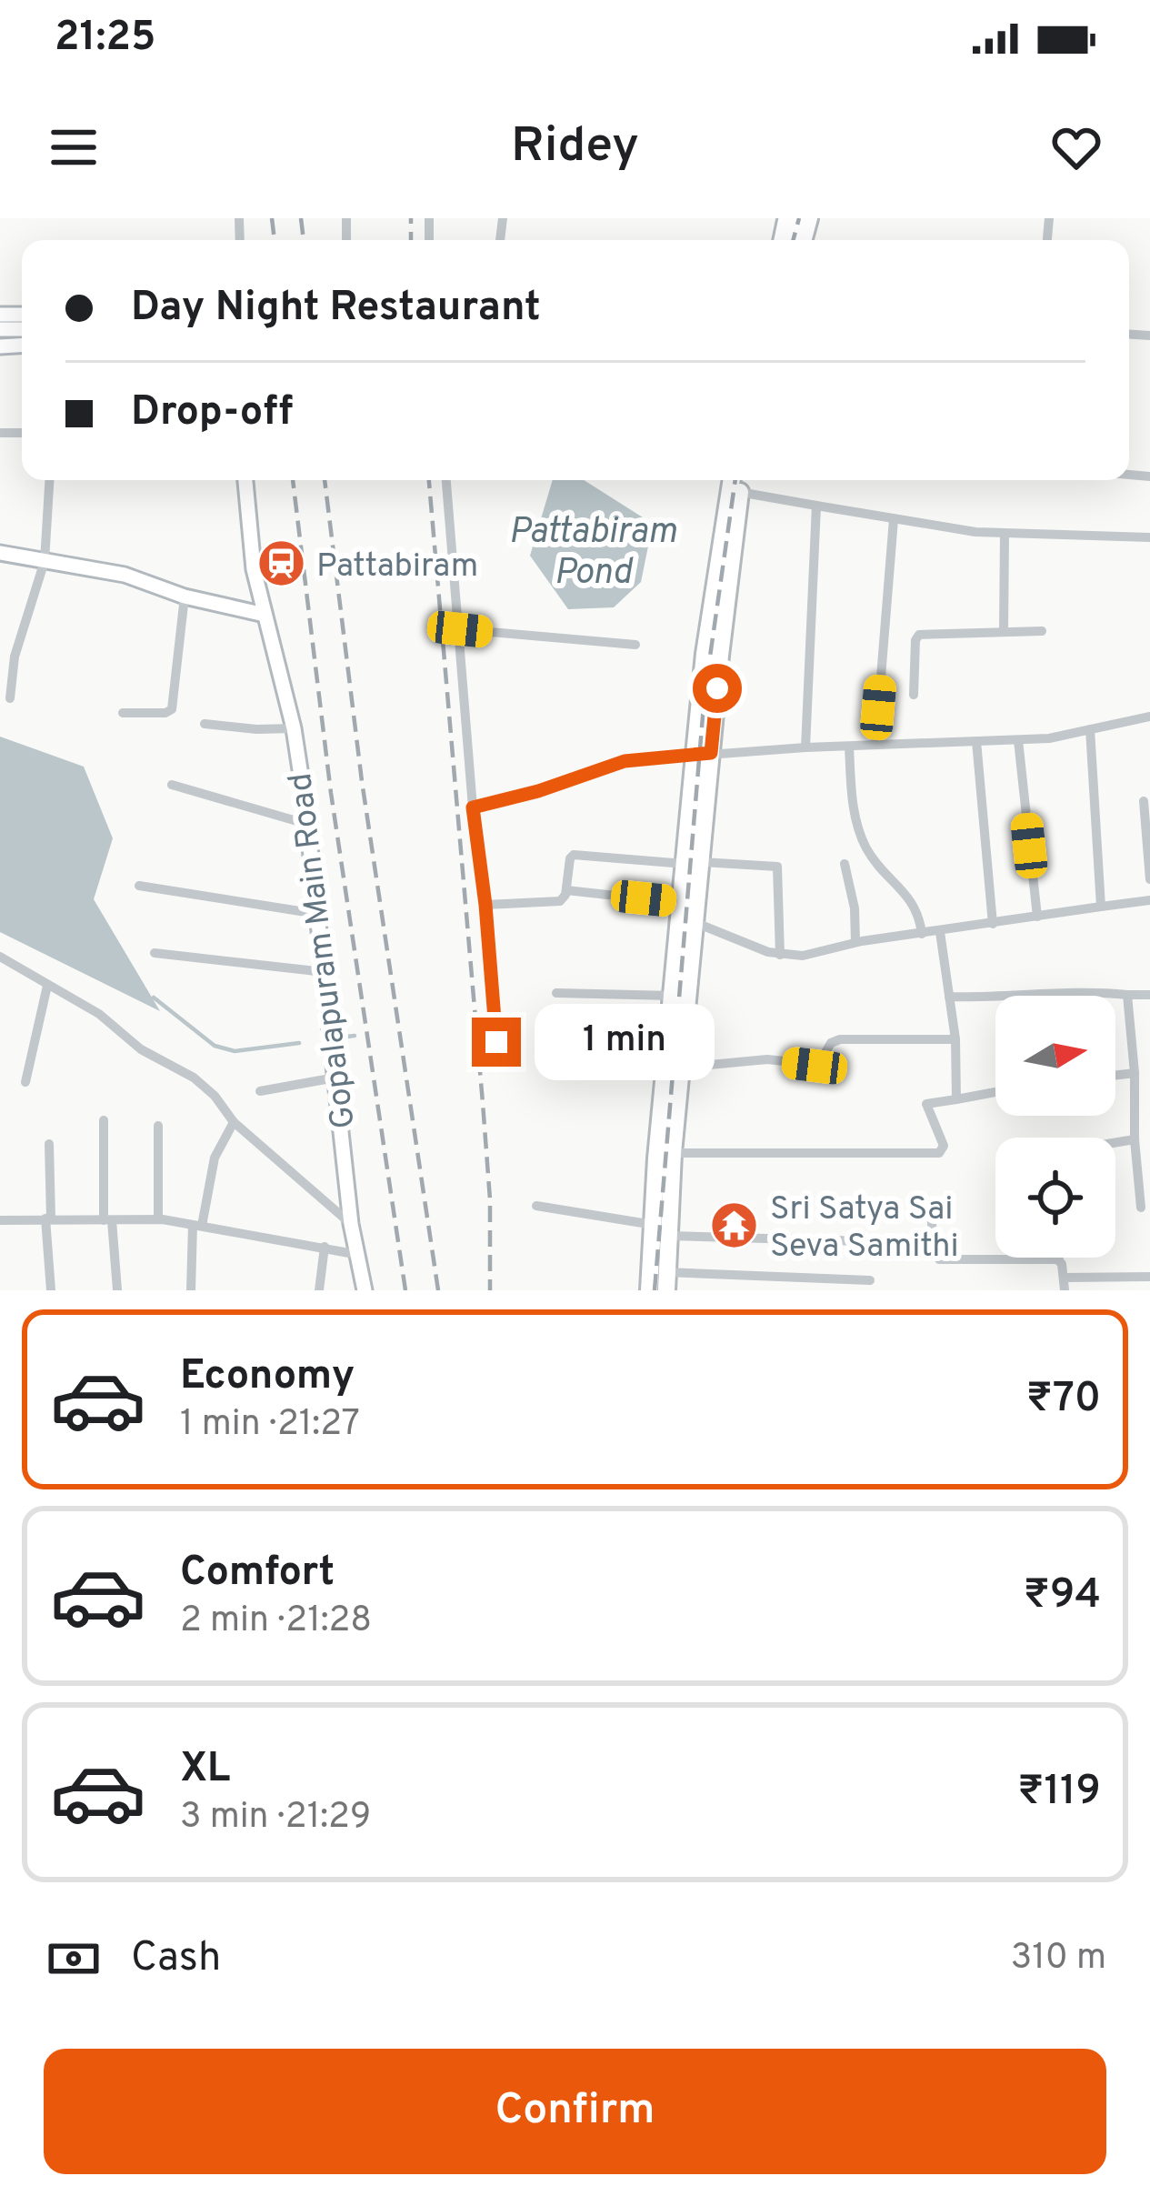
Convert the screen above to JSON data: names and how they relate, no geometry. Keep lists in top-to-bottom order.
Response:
{
  "streets": {
    "street": ["Gopalapuram Main Road"]
  },
  "water": ["Pattabiram Pond"],
  "places": {
    "station": ["Pattabiram"],
    "temple": ["Sri Satya Sai Seva Samithi"]
  },
  "north": "right",
  "page": {
    "status": "21:25",
    "header": "Ridey",
    "banner": ["Day Night Restaurant", "Drop-off"],
    "bubble": "1 min",
    "list": [
      {
        "name": "Economy",
        "note": "1 min · 21:27",
        "value": "₹70"
      },
      {
        "name": "Comfort",
        "note": "2 min · 21:28",
        "value": "₹94"
      },
      {
        "name": "XL",
        "note": "3 min · 21:29",
        "value": "₹119"
      }
    ],
    "pay": ["Cash", "310 m"],
    "buttons": "Confirm"
  }
}
